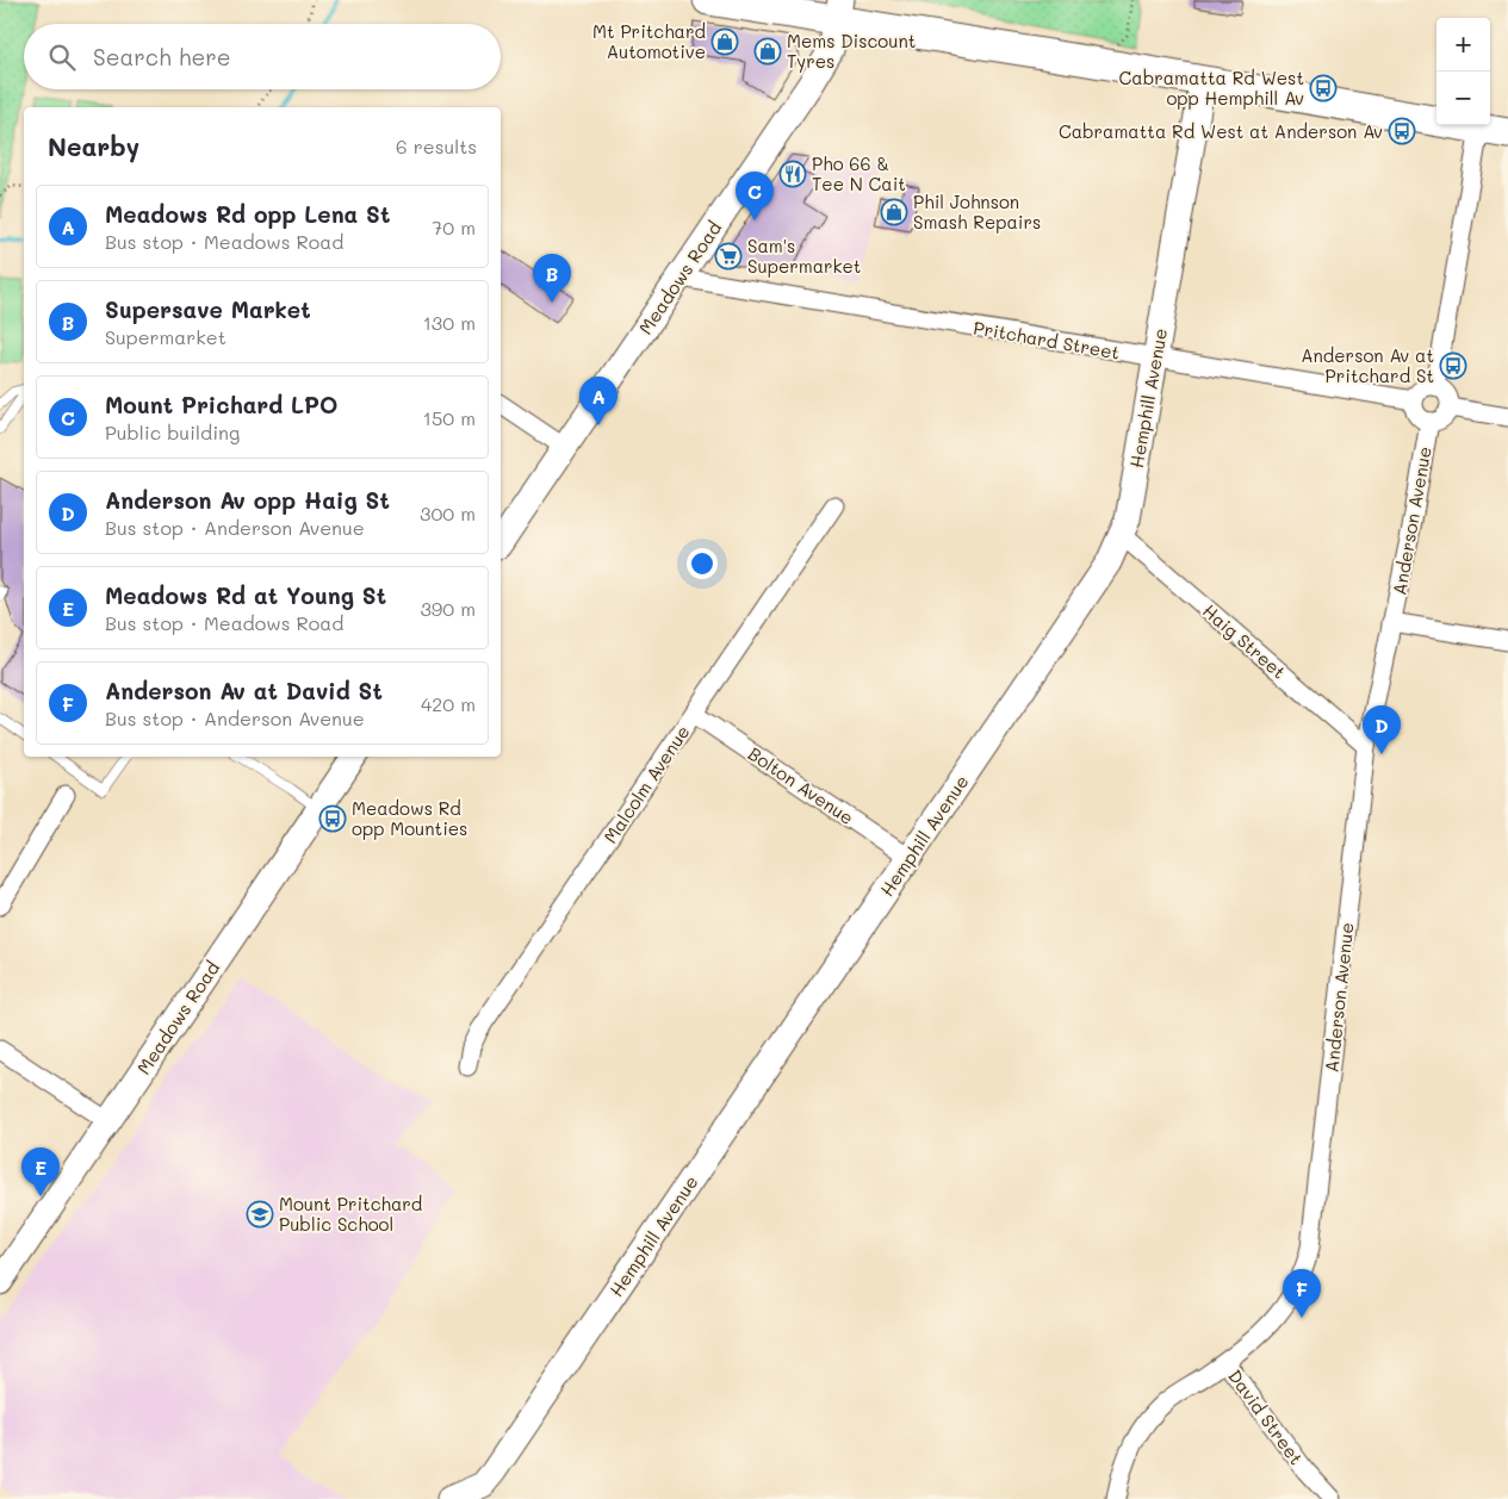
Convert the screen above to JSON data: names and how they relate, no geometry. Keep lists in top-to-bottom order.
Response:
{
  "streets": {
    "street": [
      "Meadows Road",
      "Pritchard Street",
      "Hemphill Avenue",
      "Anderson Avenue",
      "Haig Street",
      "Malcolm Avenue",
      "Bolton Avenue",
      "David Street"
    ]
  },
  "crossings": [
    ["Meadows Road", "Pritchard Street"],
    ["Pritchard Street", "Hemphill Avenue"],
    ["Pritchard Street", "Anderson Avenue"],
    ["Hemphill Avenue", "Haig Street"],
    ["Hemphill Avenue", "Bolton Avenue"],
    ["Anderson Avenue", "Haig Street"],
    ["Anderson Avenue", "David Street"],
    ["Malcolm Avenue", "Bolton Avenue"]
  ],
  "places": {
    "shop": ["Mt Pritchard Automotive", "Mems Discount Tyres", "Phil Johnson Smash Repairs"],
    "bus stop": [
      "Cabramatta Rd West opp Hemphill Av",
      "Cabramatta Rd West at Anderson Av",
      "Anderson Av at Pritchard St",
      "Meadows Rd opp Mounties"
    ],
    "restaurant": ["Pho 66 & Tee N Cait"],
    "supermarket": ["Sam's Supermarket"],
    "school or university": ["Mount Pritchard Public School"]
  },
  "page": {
    "map_buttons": ["+", "−"],
    "search": "Search here",
    "heading": ["Nearby", "6 results"],
    "pins": [
      "C",
      "B",
      "A",
      "D",
      "E",
      "F"
    ],
    "list": [
      {
        "mark": "A",
        "name": "Meadows Rd opp Lena St",
        "note": "Bus stop · Meadows Road",
        "value": "70 m"
      },
      {
        "mark": "B",
        "name": "Supersave Market",
        "note": "Supermarket",
        "value": "130 m"
      },
      {
        "mark": "C",
        "name": "Mount Prichard LPO",
        "note": "Public building",
        "value": "150 m"
      },
      {
        "mark": "D",
        "name": "Anderson Av opp Haig St",
        "note": "Bus stop · Anderson Avenue",
        "value": "300 m"
      },
      {
        "mark": "E",
        "name": "Meadows Rd at Young St",
        "note": "Bus stop · Meadows Road",
        "value": "390 m"
      },
      {
        "mark": "F",
        "name": "Anderson Av at David St",
        "note": "Bus stop · Anderson Avenue",
        "value": "420 m"
      }
    ]
  }
}
